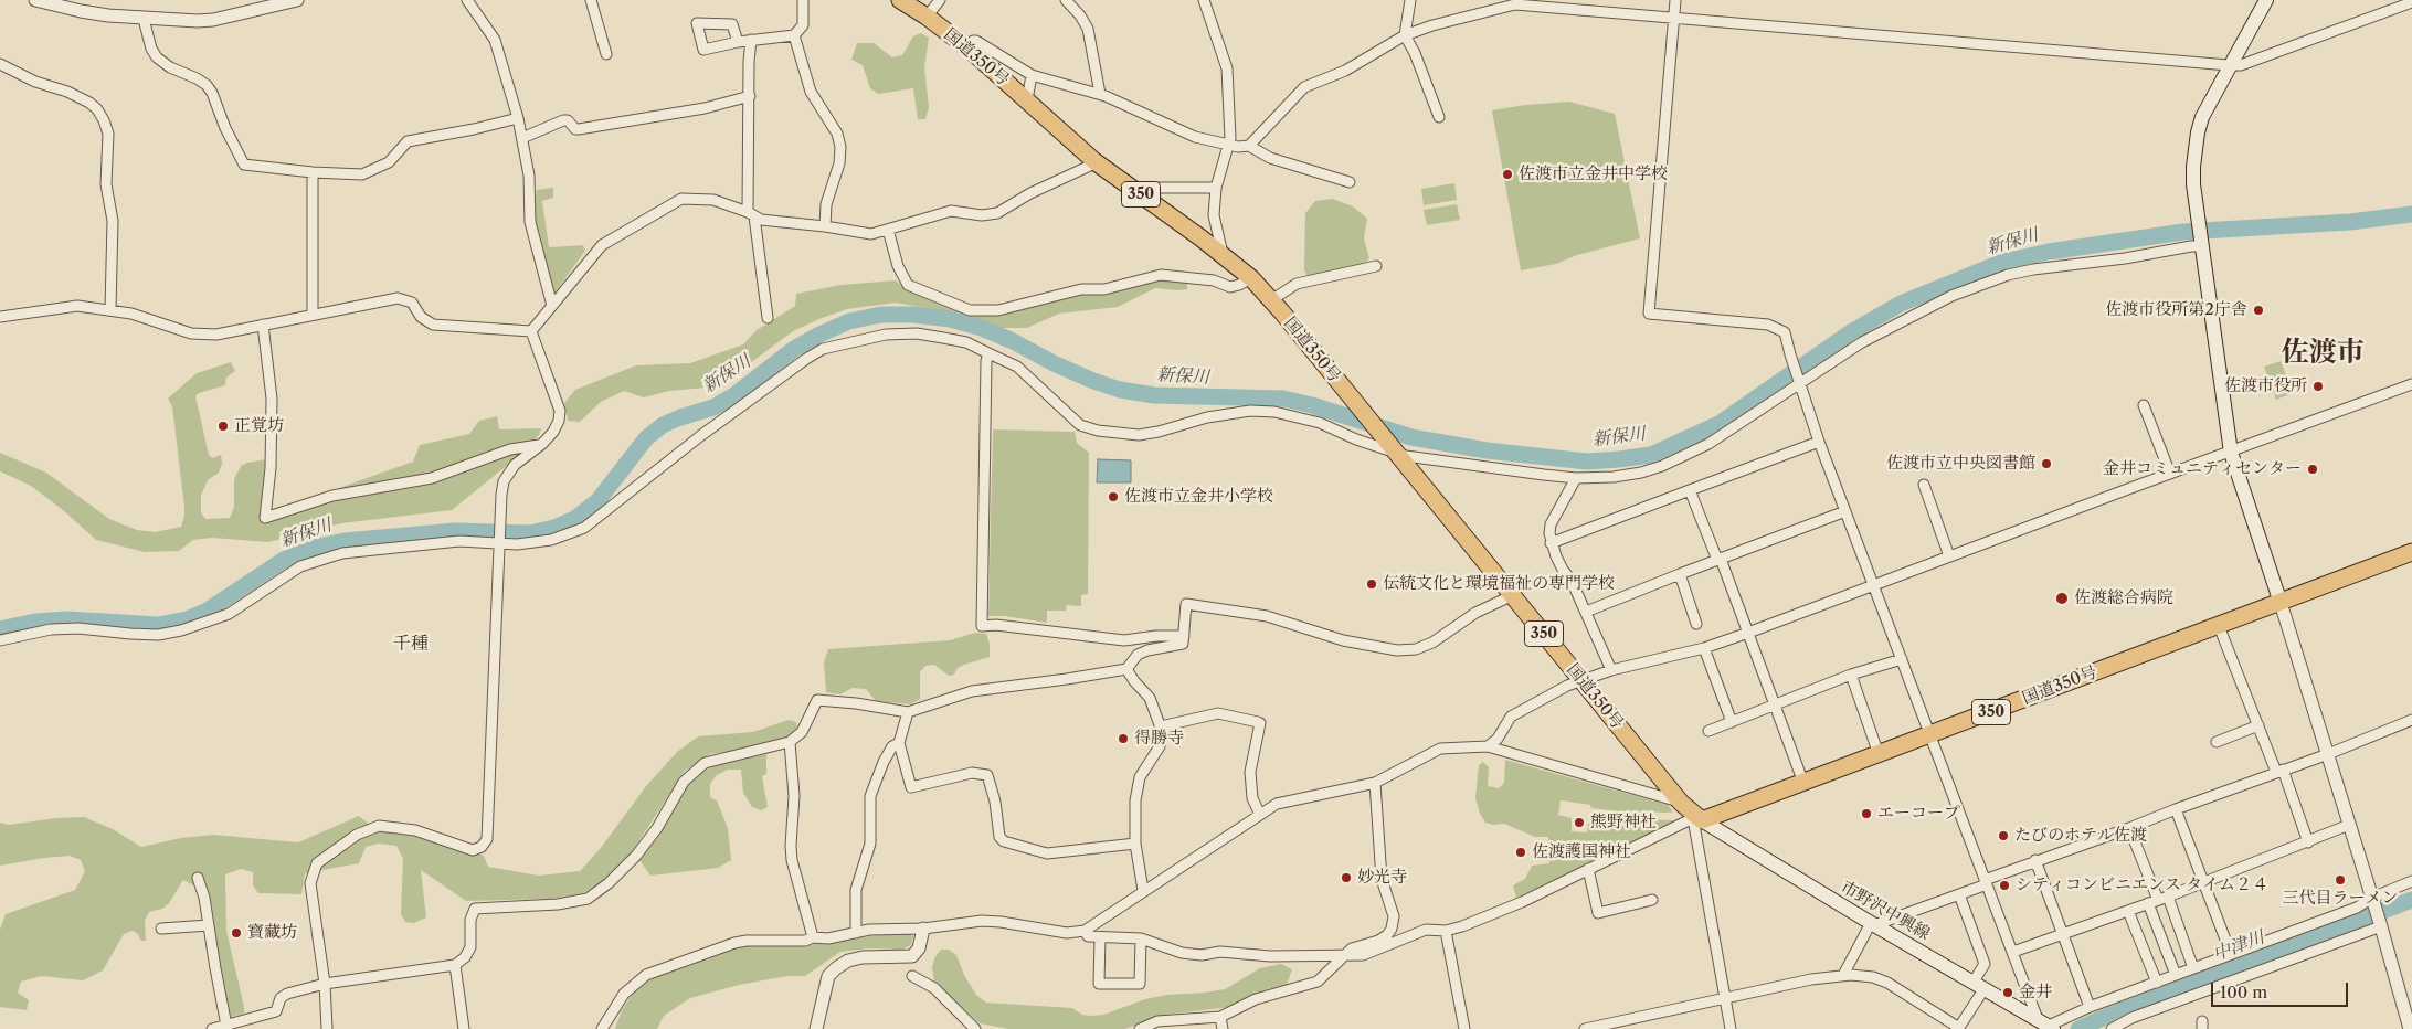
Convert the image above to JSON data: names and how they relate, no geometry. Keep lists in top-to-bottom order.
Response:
{
  "streets": {
    "highway": ["国道350号", "350"],
    "main road": ["市野沢中興線"]
  },
  "crossings": [
    ["国道350号", "市野沢中興線"]
  ],
  "districts": ["佐渡市", "千種"],
  "water": ["新保川", "中津川"],
  "places": [
    "佐渡市立金井中学校",
    "佐渡市役所第2庁舎",
    "佐渡市役所",
    "正覚坊",
    "佐渡市立中央図書館",
    "金井コミュニティセンター",
    "佐渡市立金井小学校",
    "伝統文化と環境福祉の専門学校",
    "佐渡総合病院",
    "得勝寺",
    "エーコープ",
    "熊野神社",
    "たびのホテル佐渡",
    "佐渡護国神社",
    "妙光寺",
    "三代目ラーメン",
    "シティコンビニエンス タイム２４",
    "寶藏坊",
    "金井"
  ],
  "scale_bar": "100 m"
}
